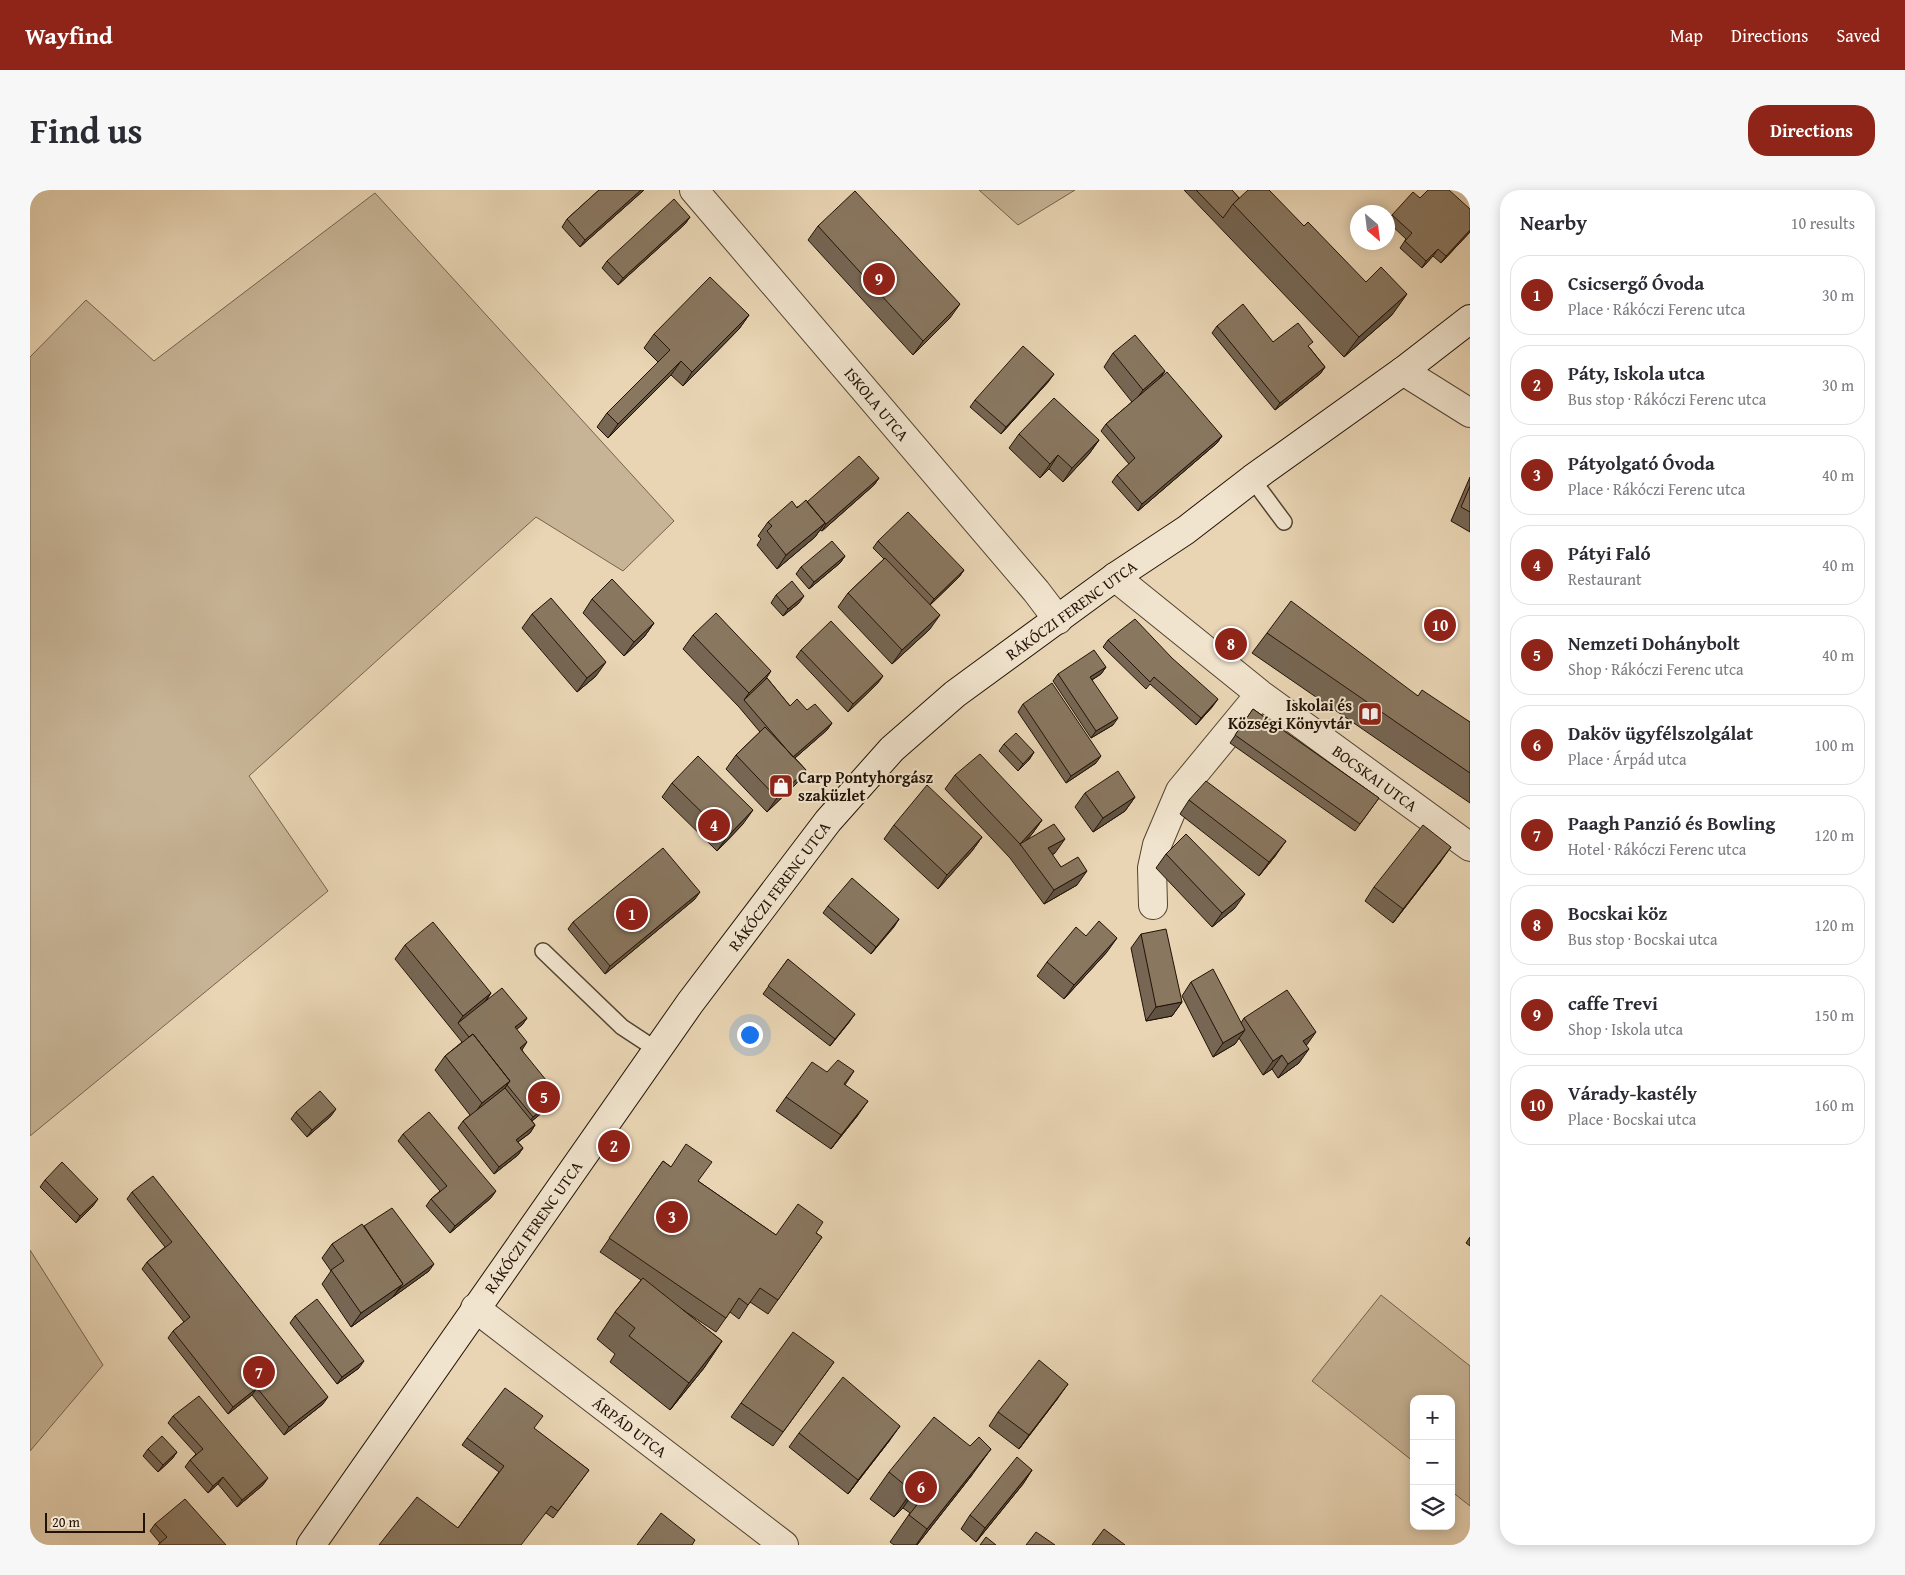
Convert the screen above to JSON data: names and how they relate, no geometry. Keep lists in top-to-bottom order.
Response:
{
  "streets": {
    "street": [
      "ISKOLA UTCA",
      "RÁKÓCZI FERENC UTCA",
      "BOCSKAI UTCA",
      "ÁRPÁD UTCA"
    ]
  },
  "crossings": [
    ["ISKOLA UTCA", "RÁKÓCZI FERENC UTCA"],
    ["RÁKÓCZI FERENC UTCA", "BOCSKAI UTCA"],
    ["RÁKÓCZI FERENC UTCA", "ÁRPÁD UTCA"]
  ],
  "places": {
    "library": ["Iskolai és Községi Könyvtár"],
    "shop": ["Carp Pontyhorgász szaküzlet"]
  },
  "scale_bar": "20 m",
  "north": "bottom right",
  "page": {
    "header": "Wayfind",
    "nav": ["Map", "Directions", "Saved"],
    "title": "Find us",
    "buttons": "Directions",
    "heading": ["Nearby", "10 results"],
    "list": [
      {
        "mark": "1",
        "name": "Csicsergő Óvoda",
        "note": "Place · Rákóczi Ferenc utca",
        "value": "30 m"
      },
      {
        "mark": "2",
        "name": "Páty, Iskola utca",
        "note": "Bus stop · Rákóczi Ferenc utca",
        "value": "30 m"
      },
      {
        "mark": "3",
        "name": "Pátyolgató Óvoda",
        "note": "Place · Rákóczi Ferenc utca",
        "value": "40 m"
      },
      {
        "mark": "4",
        "name": "Pátyi Faló",
        "note": "Restaurant",
        "value": "40 m"
      },
      {
        "mark": "5",
        "name": "Nemzeti Dohánybolt",
        "note": "Shop · Rákóczi Ferenc utca",
        "value": "40 m"
      },
      {
        "mark": "6",
        "name": "Daköv ügyfélszolgálat",
        "note": "Place · Árpád utca",
        "value": "100 m"
      },
      {
        "mark": "7",
        "name": "Paagh Panzió és Bowling",
        "note": "Hotel · Rákóczi Ferenc utca",
        "value": "120 m"
      },
      {
        "mark": "8",
        "name": "Bocskai köz",
        "note": "Bus stop · Bocskai utca",
        "value": "120 m"
      },
      {
        "mark": "9",
        "name": "caffe Trevi",
        "note": "Shop · Iskola utca",
        "value": "150 m"
      },
      {
        "mark": "10",
        "name": "Várady-kastély",
        "note": "Place · Bocskai utca",
        "value": "160 m"
      }
    ],
    "pins": [
      "9",
      "10",
      "8",
      "4",
      "1",
      "5",
      "2",
      "3",
      "7",
      "6"
    ],
    "map_buttons": ["+", "−"],
    "scale": "20 m"
  }
}
